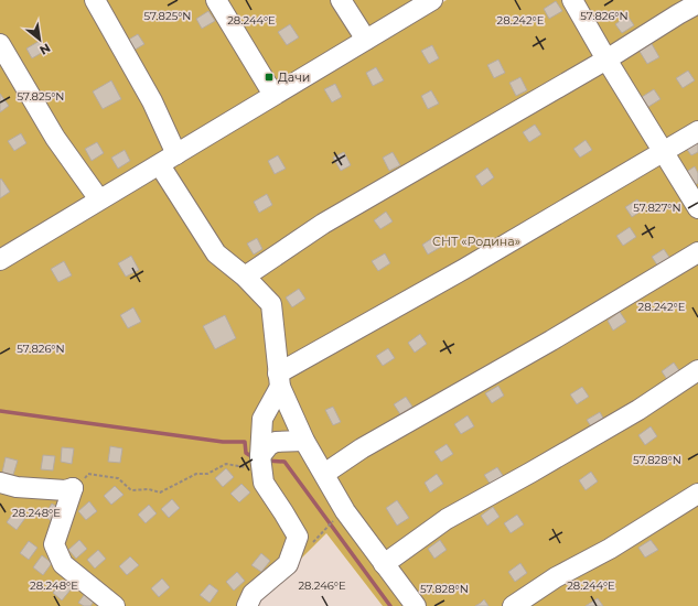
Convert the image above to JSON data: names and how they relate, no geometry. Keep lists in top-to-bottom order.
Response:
{
  "parks": ["СНТ «Родина»"],
  "places": {
    "transit": ["Дачи"]
  },
  "north": "bottom right",
  "coordinates": [
    "57.825°N",
    "57.826°N",
    "28.242°E",
    "28.244°E",
    "57.827°N",
    "57.828°N",
    "28.248°E",
    "28.246°E"
  ]
}
